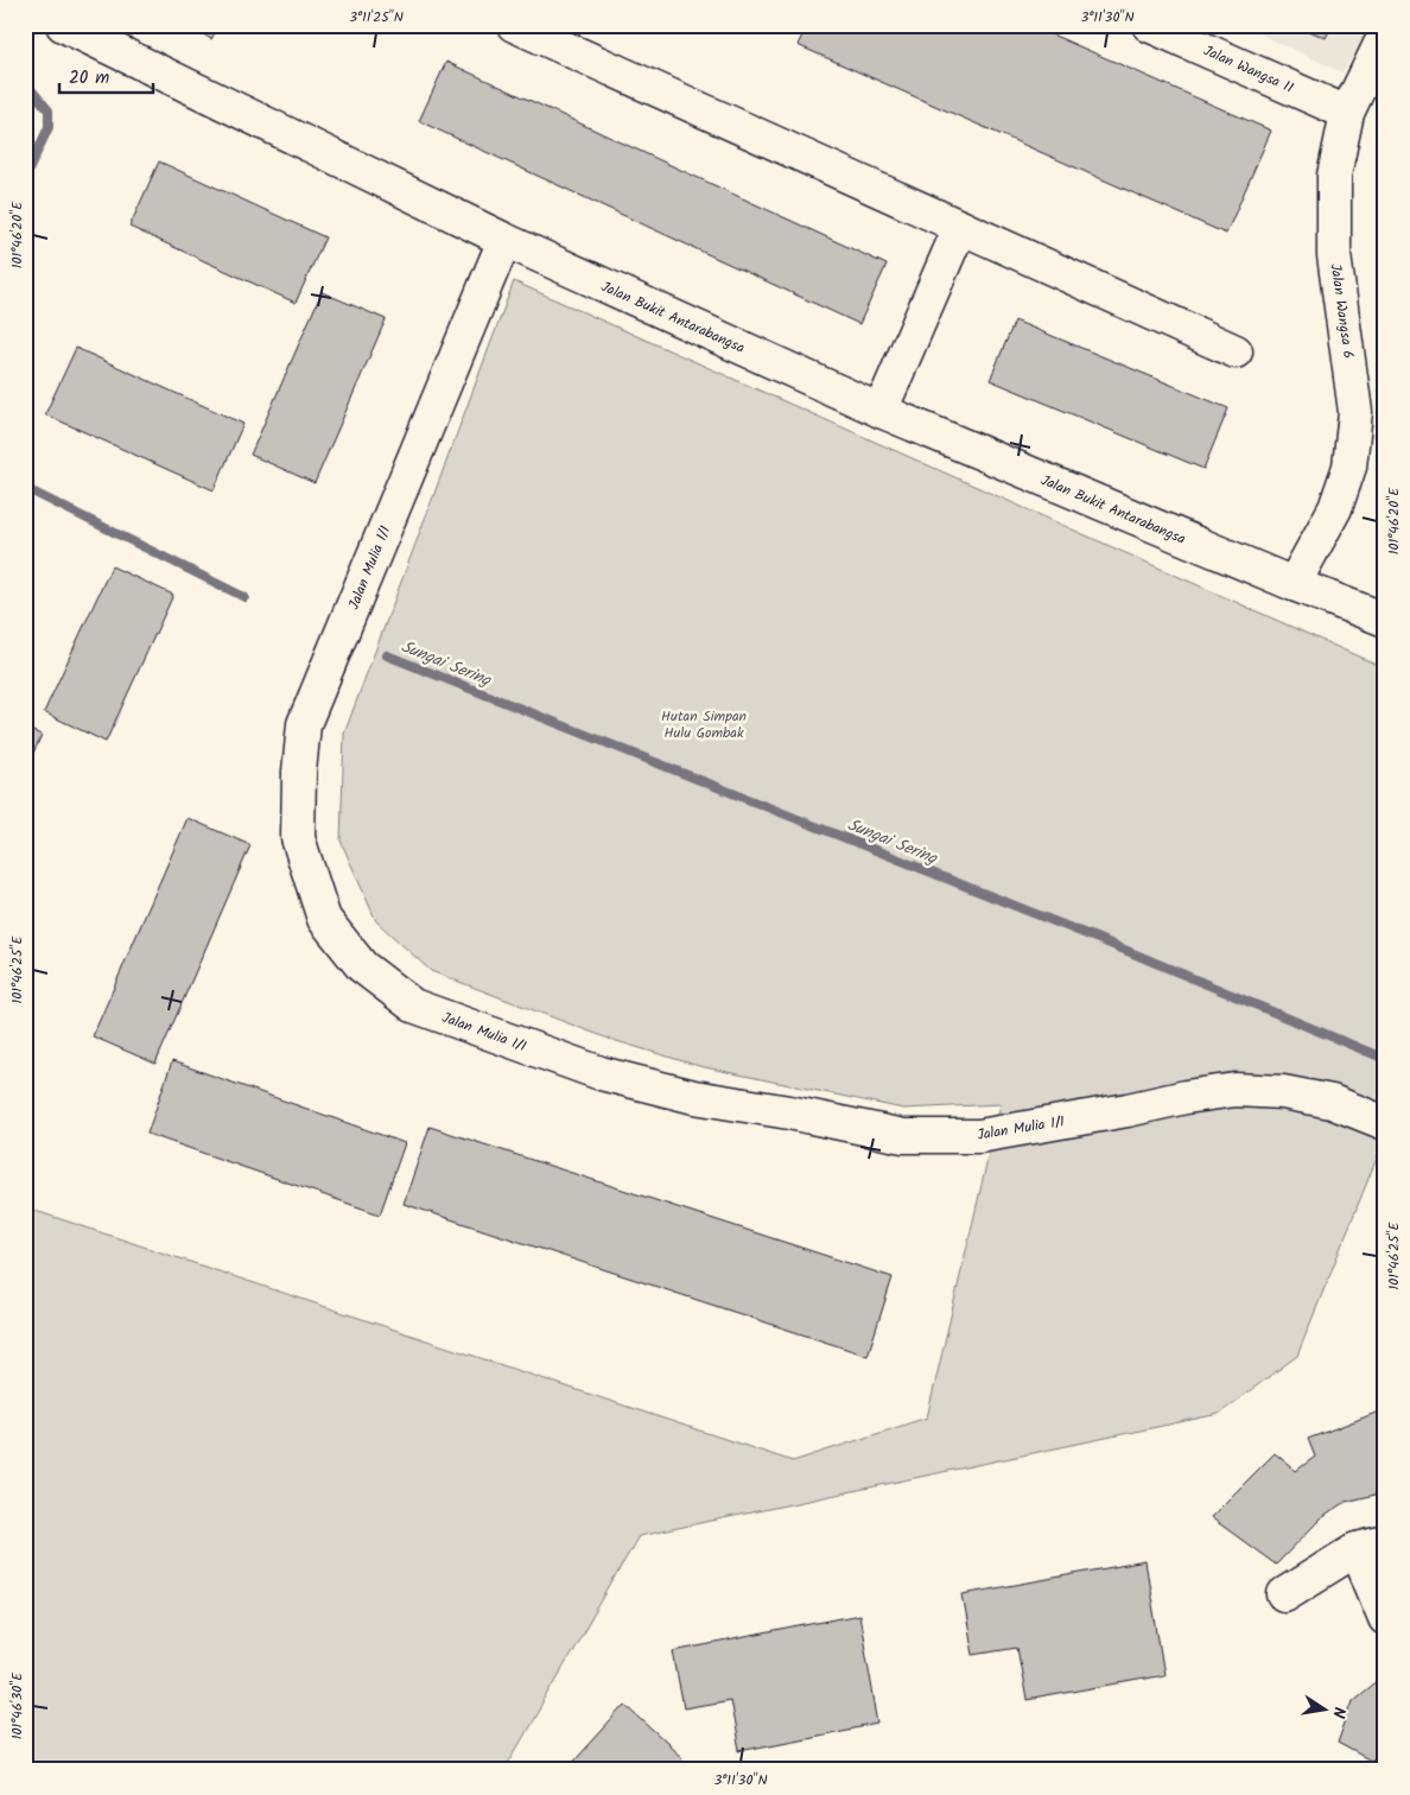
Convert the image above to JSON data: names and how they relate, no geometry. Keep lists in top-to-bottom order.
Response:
{
  "streets": {
    "street": [
      "Jalan Wangsa 11",
      "Jalan Wangsa 6",
      "Jalan Bukit Antarabangsa",
      "Jalan Mulia 1/1"
    ]
  },
  "crossings": [
    ["Jalan Wangsa 11", "Jalan Wangsa 6"],
    ["Jalan Wangsa 6", "Jalan Bukit Antarabangsa"],
    ["Jalan Bukit Antarabangsa", "Jalan Mulia 1/1"]
  ],
  "water": ["Sungai Sering"],
  "parks": ["Hutan Simpan Hulu Gombak"],
  "scale_bar": "20 m",
  "north": "right",
  "coordinates": [
    "3°11'25\"N",
    "3°11'30\"N",
    "101°46'20\"E",
    "101°46'25\"E",
    "101°46'30\"E"
  ]
}
